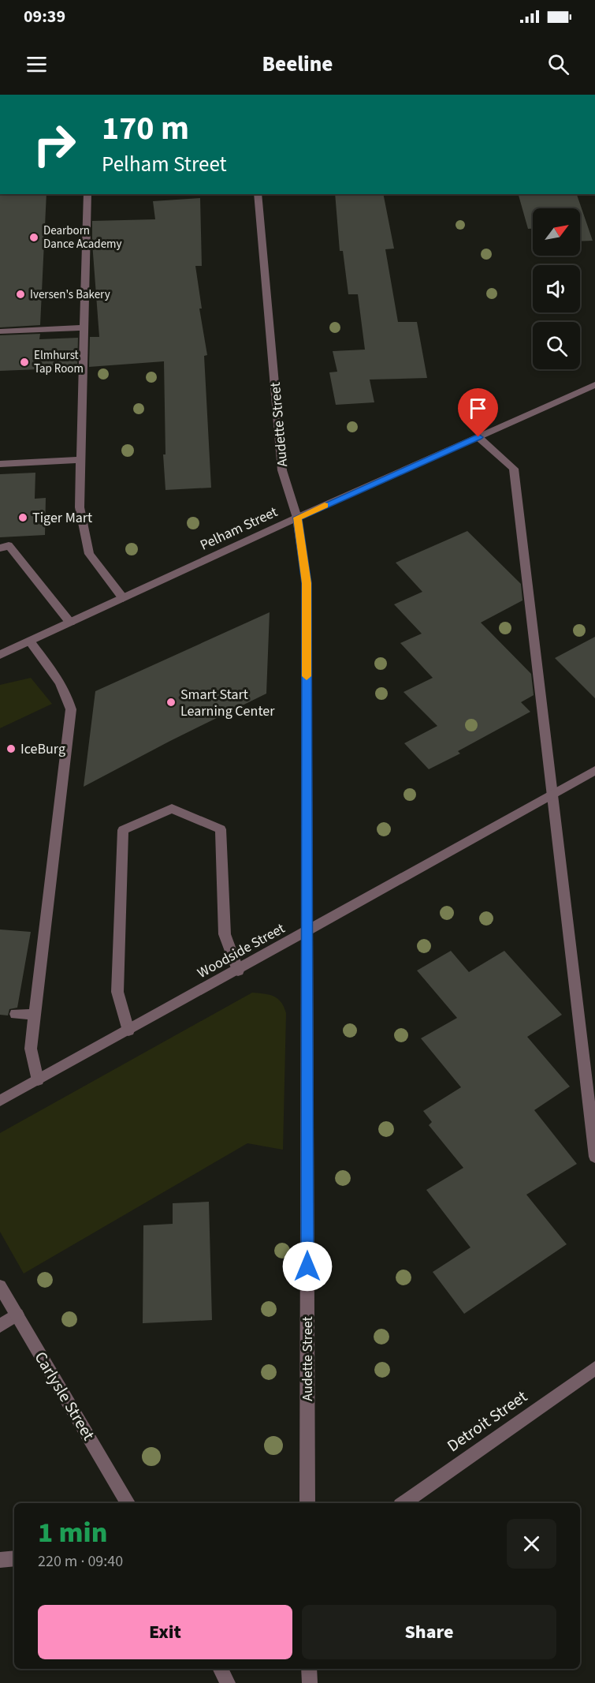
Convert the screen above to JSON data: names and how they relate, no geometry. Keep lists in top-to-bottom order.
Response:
{
  "streets": {
    "street": [
      "Audette Street",
      "Pelham Street",
      "Woodside Street",
      "Carlysle Street",
      "Detroit Street"
    ]
  },
  "crossings": [
    ["Audette Street", "Pelham Street"],
    ["Audette Street", "Woodside Street"]
  ],
  "places": [
    "Dearborn Dance Academy",
    "Iversen's Bakery",
    "Elmhurst Tap Room",
    "Tiger Mart",
    "Smart Start Learning Center",
    "IceBurg"
  ],
  "north": "top right",
  "page": {
    "status": "09:39",
    "header": "Beeline",
    "turn": ["170 m", "Pelham Street"],
    "heading": ["1 min", "220 m · 09:40"],
    "buttons": ["Exit", "Share"]
  }
}
